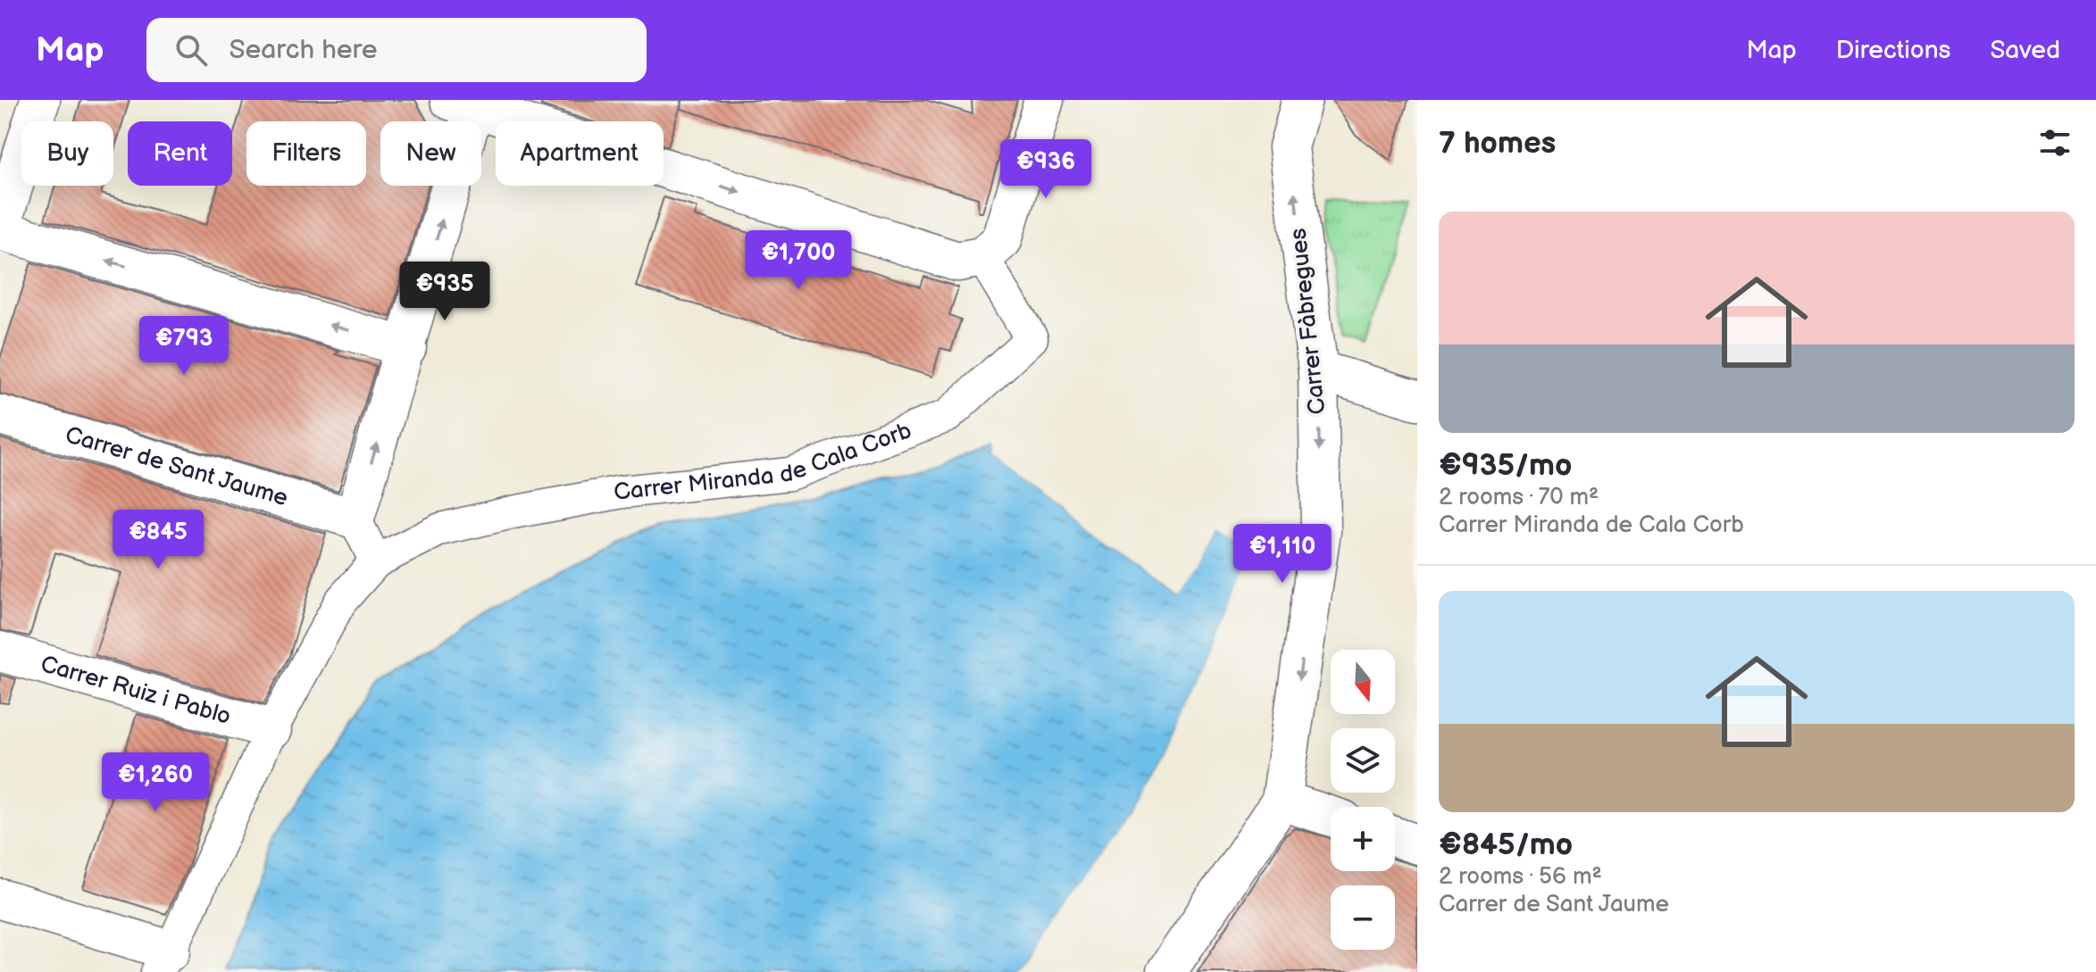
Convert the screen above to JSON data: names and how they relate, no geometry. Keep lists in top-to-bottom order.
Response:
{
  "streets": {
    "street": [
      "Carrer Fàbregues",
      "Carrer Miranda de Cala Corb",
      "Carrer de Sant Jaume",
      "Carrer Ruiz i Pablo"
    ]
  },
  "crossings": [
    ["Carrer Miranda de Cala Corb", "Carrer Ruiz i Pablo"]
  ],
  "north": "bottom",
  "page": {
    "header": "Map",
    "search": "Search here",
    "nav": ["Map", "Directions", "Saved"],
    "heading": "7 homes",
    "chip": [
      "Buy",
      "Rent",
      "Filters",
      "New",
      "Apartment"
    ],
    "price": [
      "€936",
      "€1,700",
      "€935",
      "€793",
      "€845",
      "€1,110",
      "€1,260"
    ],
    "list": [
      {
        "name": "€935/mo",
        "note": "2 rooms · 70 m² · Carrer Miranda de Cala Corb"
      },
      {
        "name": "€845/mo",
        "note": "2 rooms · 56 m² · Carrer de Sant Jaume"
      }
    ],
    "map_buttons": ["+", "−"]
  }
}
